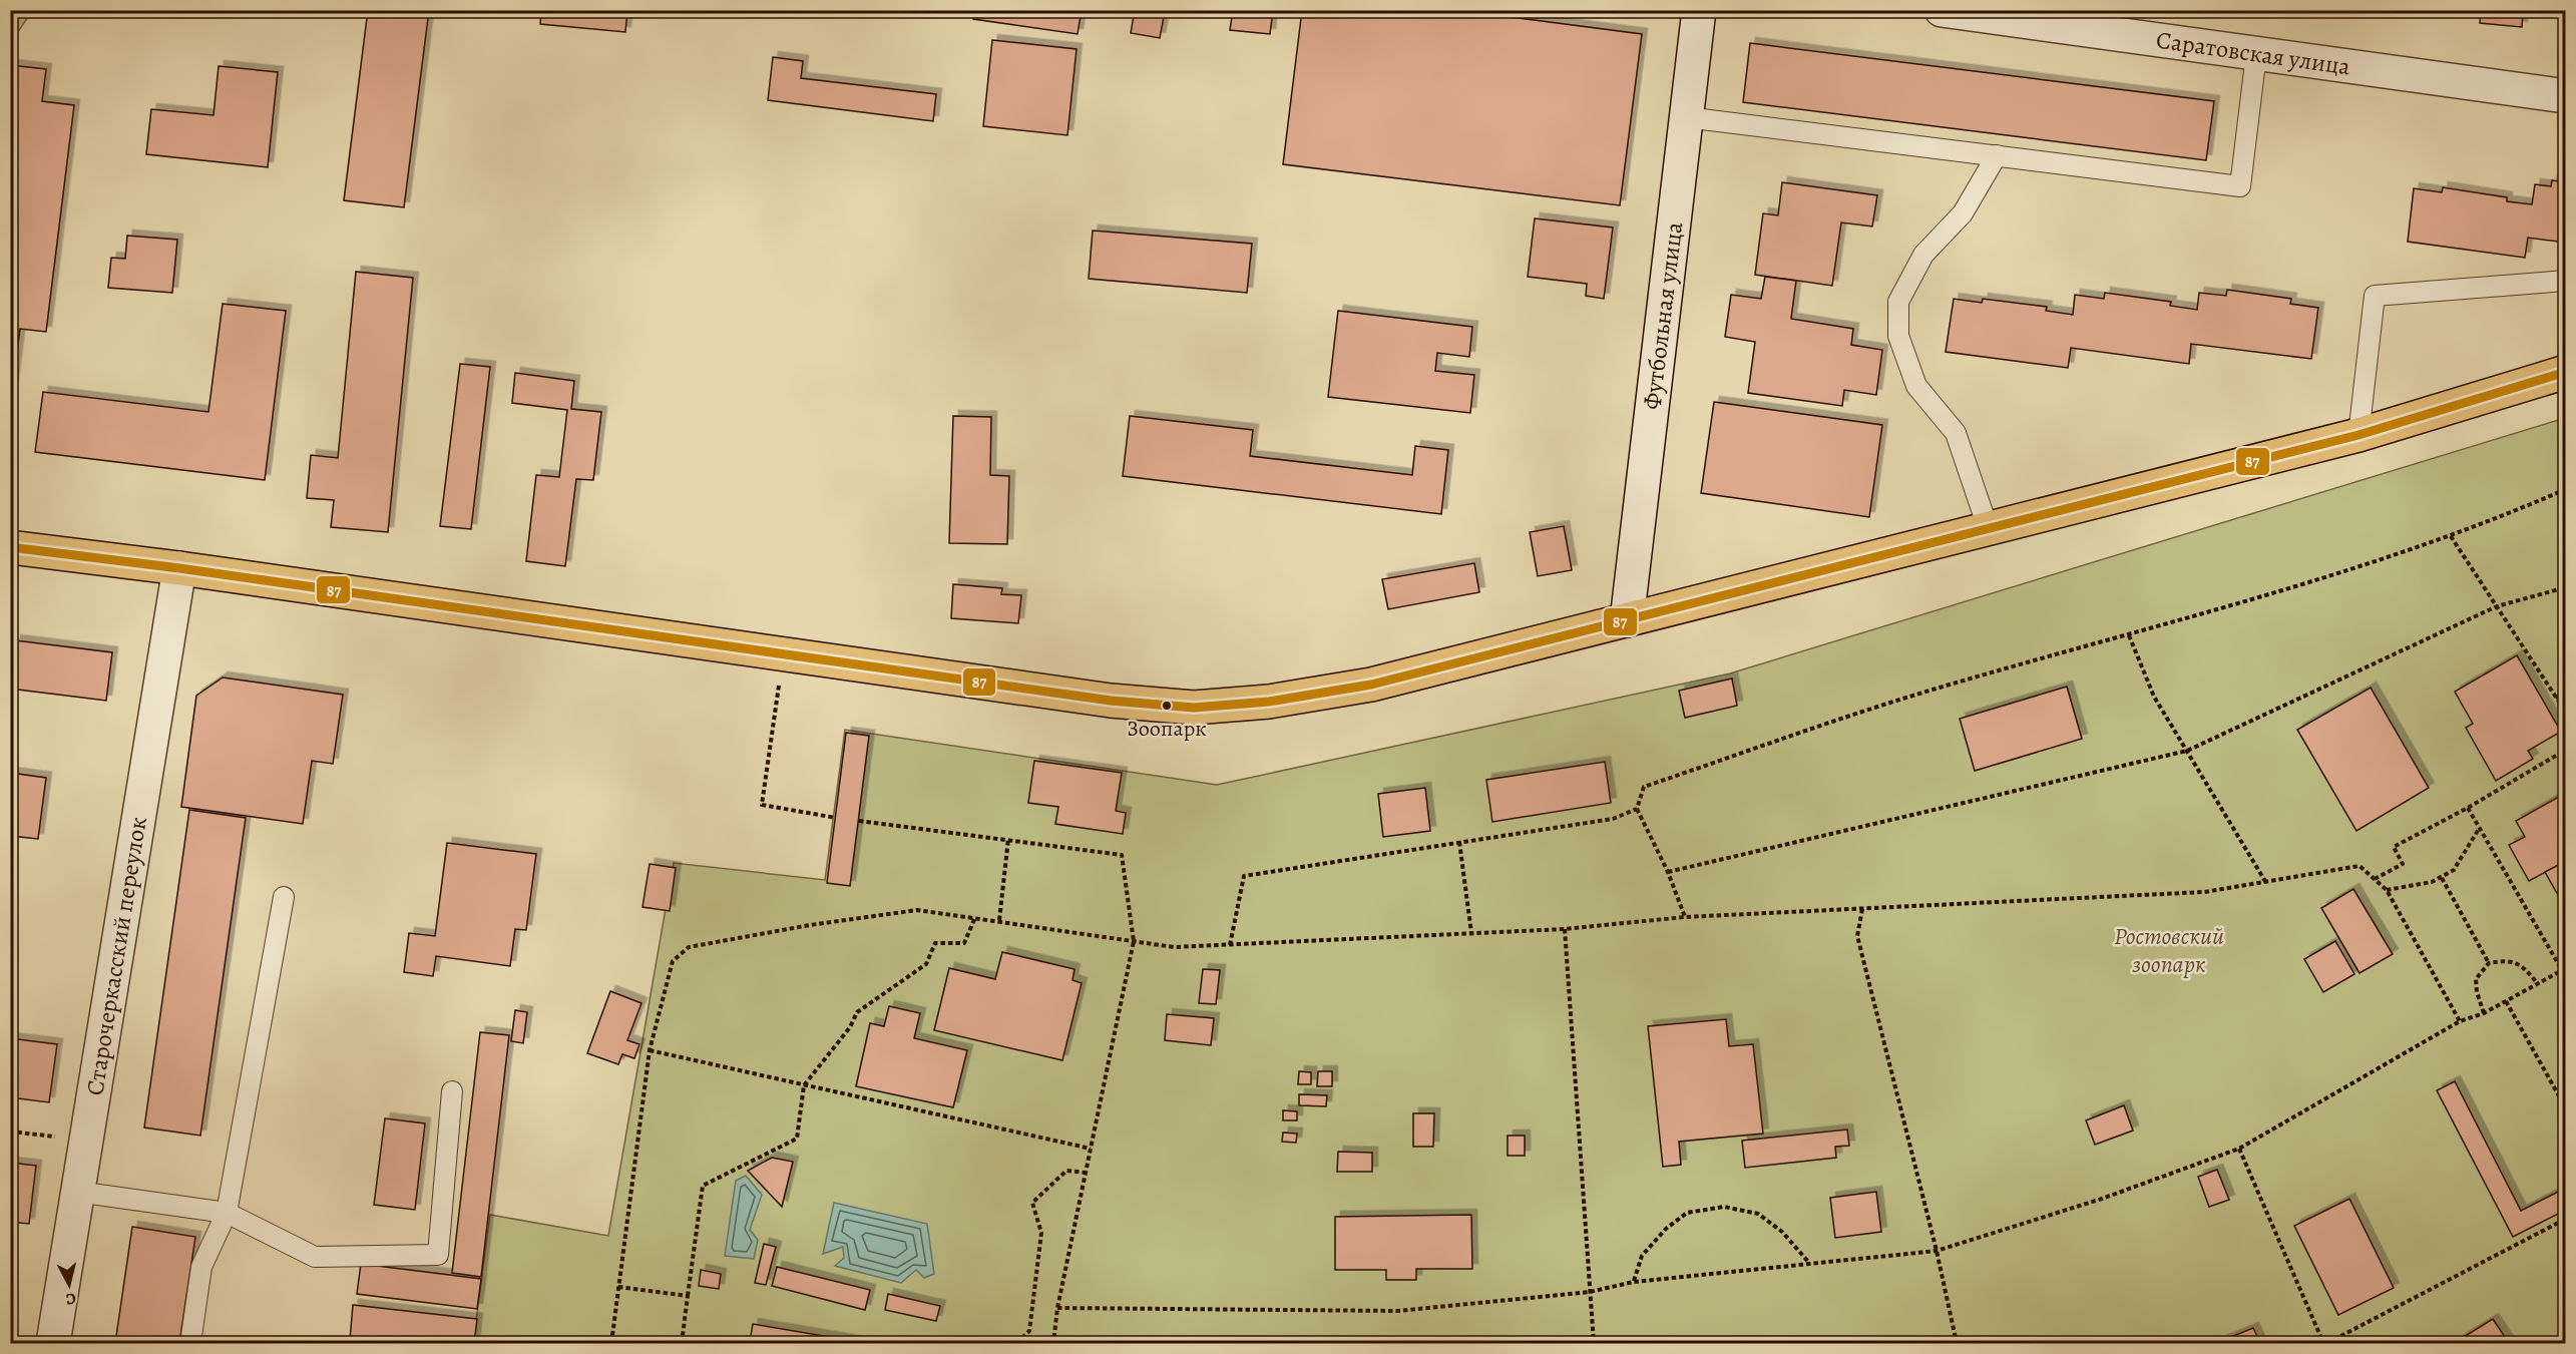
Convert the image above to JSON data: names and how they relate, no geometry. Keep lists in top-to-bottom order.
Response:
{
  "streets": {
    "street": ["Саратовская улица", "Футбольная улица", "Старочеркасский переулок"]
  },
  "parks": ["Ростовский зоопарк"],
  "places": ["Зоопарк"],
  "lines": ["transit line 87"],
  "north": "bottom"
}
